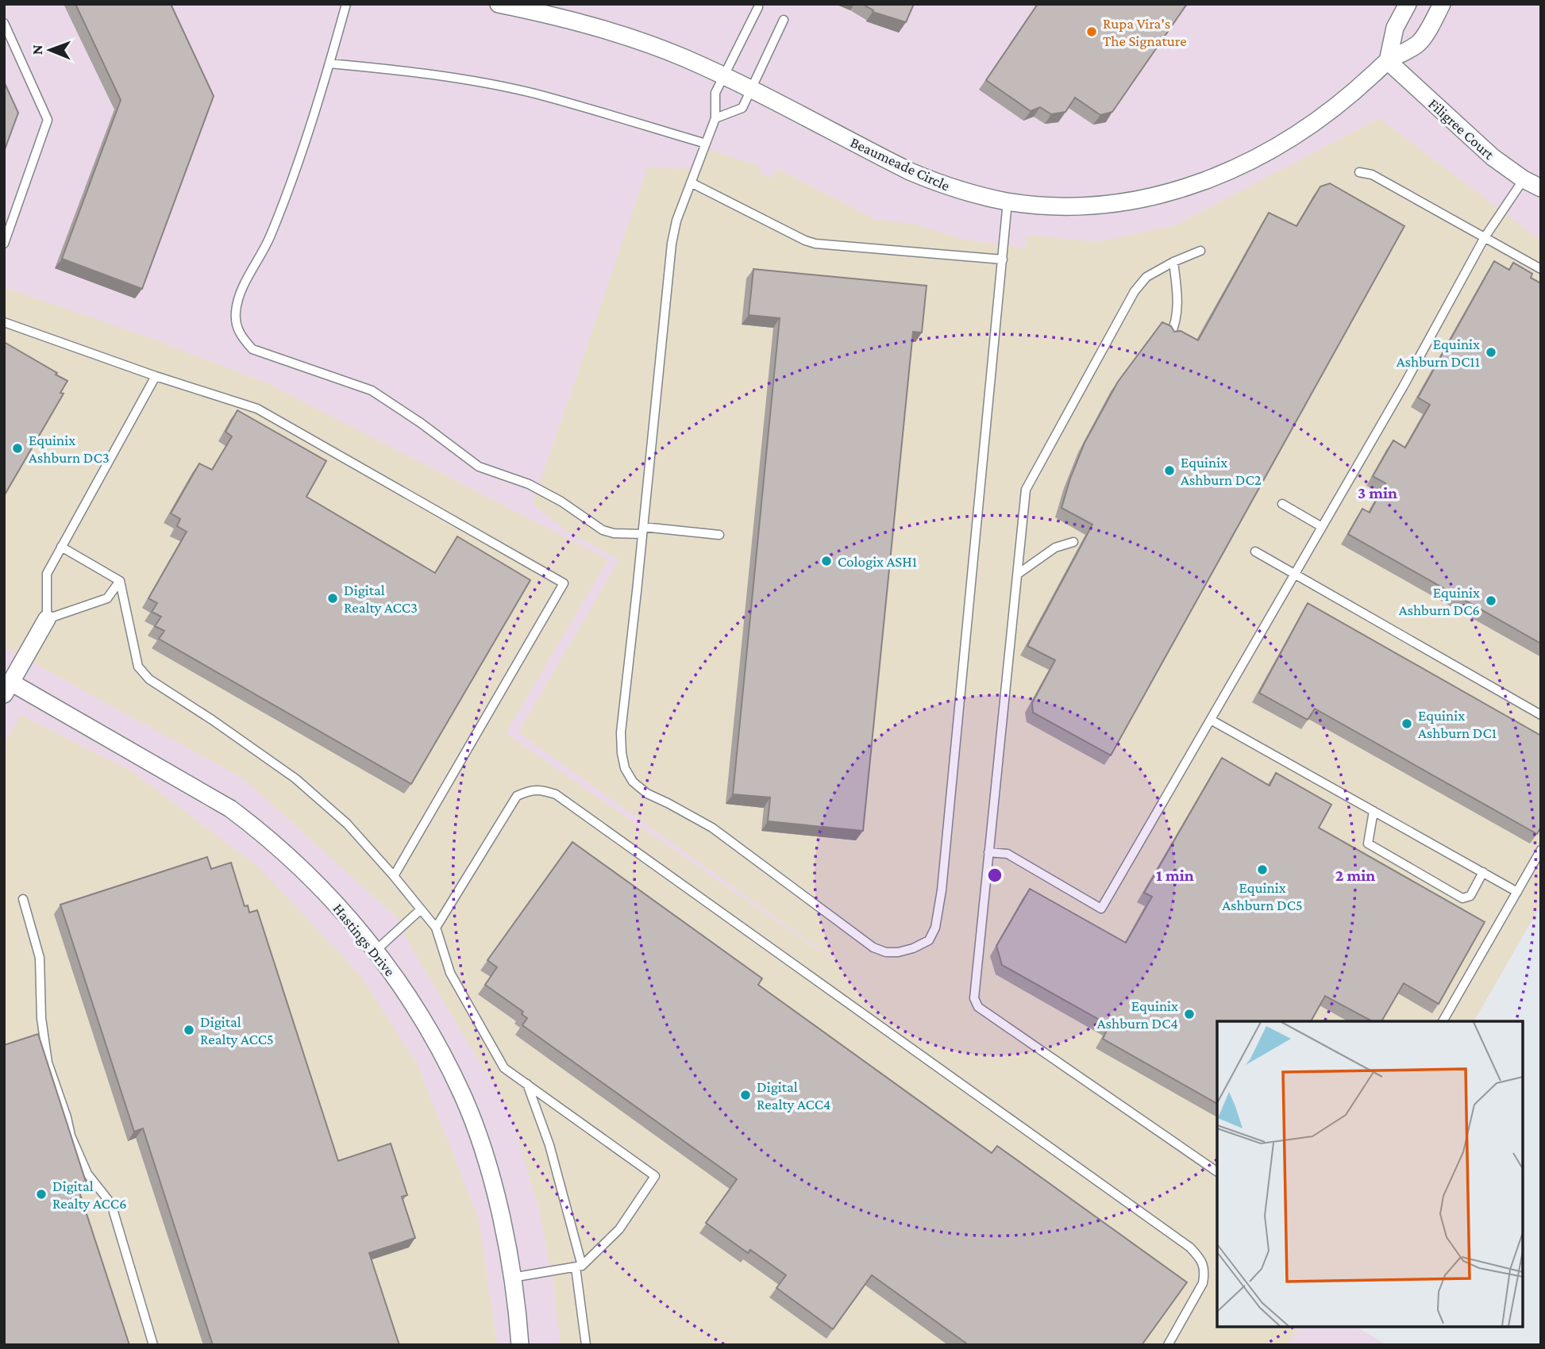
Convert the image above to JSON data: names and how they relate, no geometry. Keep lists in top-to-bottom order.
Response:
{
  "streets": {
    "street": ["Filigree Court", "Beaumeade Circle", "Hastings Drive"]
  },
  "crossings": [
    ["Filigree Court", "Beaumeade Circle"]
  ],
  "places": [
    "Rupa Vira's The Signature",
    "Equinix Ashburn DC11",
    "Equinix Ashburn DC3",
    "Equinix Ashburn DC2",
    "Cologix ASH1",
    "Digital Realty ACC3",
    "Equinix Ashburn DC6",
    "Equinix Ashburn DC1",
    "Equinix Ashburn DC5",
    "Equinix Ashburn DC4",
    "Digital Realty ACC5",
    "Digital Realty ACC4",
    "Digital Realty ACC6"
  ],
  "north": "left",
  "rings": ["3 min", "1 min", "2 min"]
}
